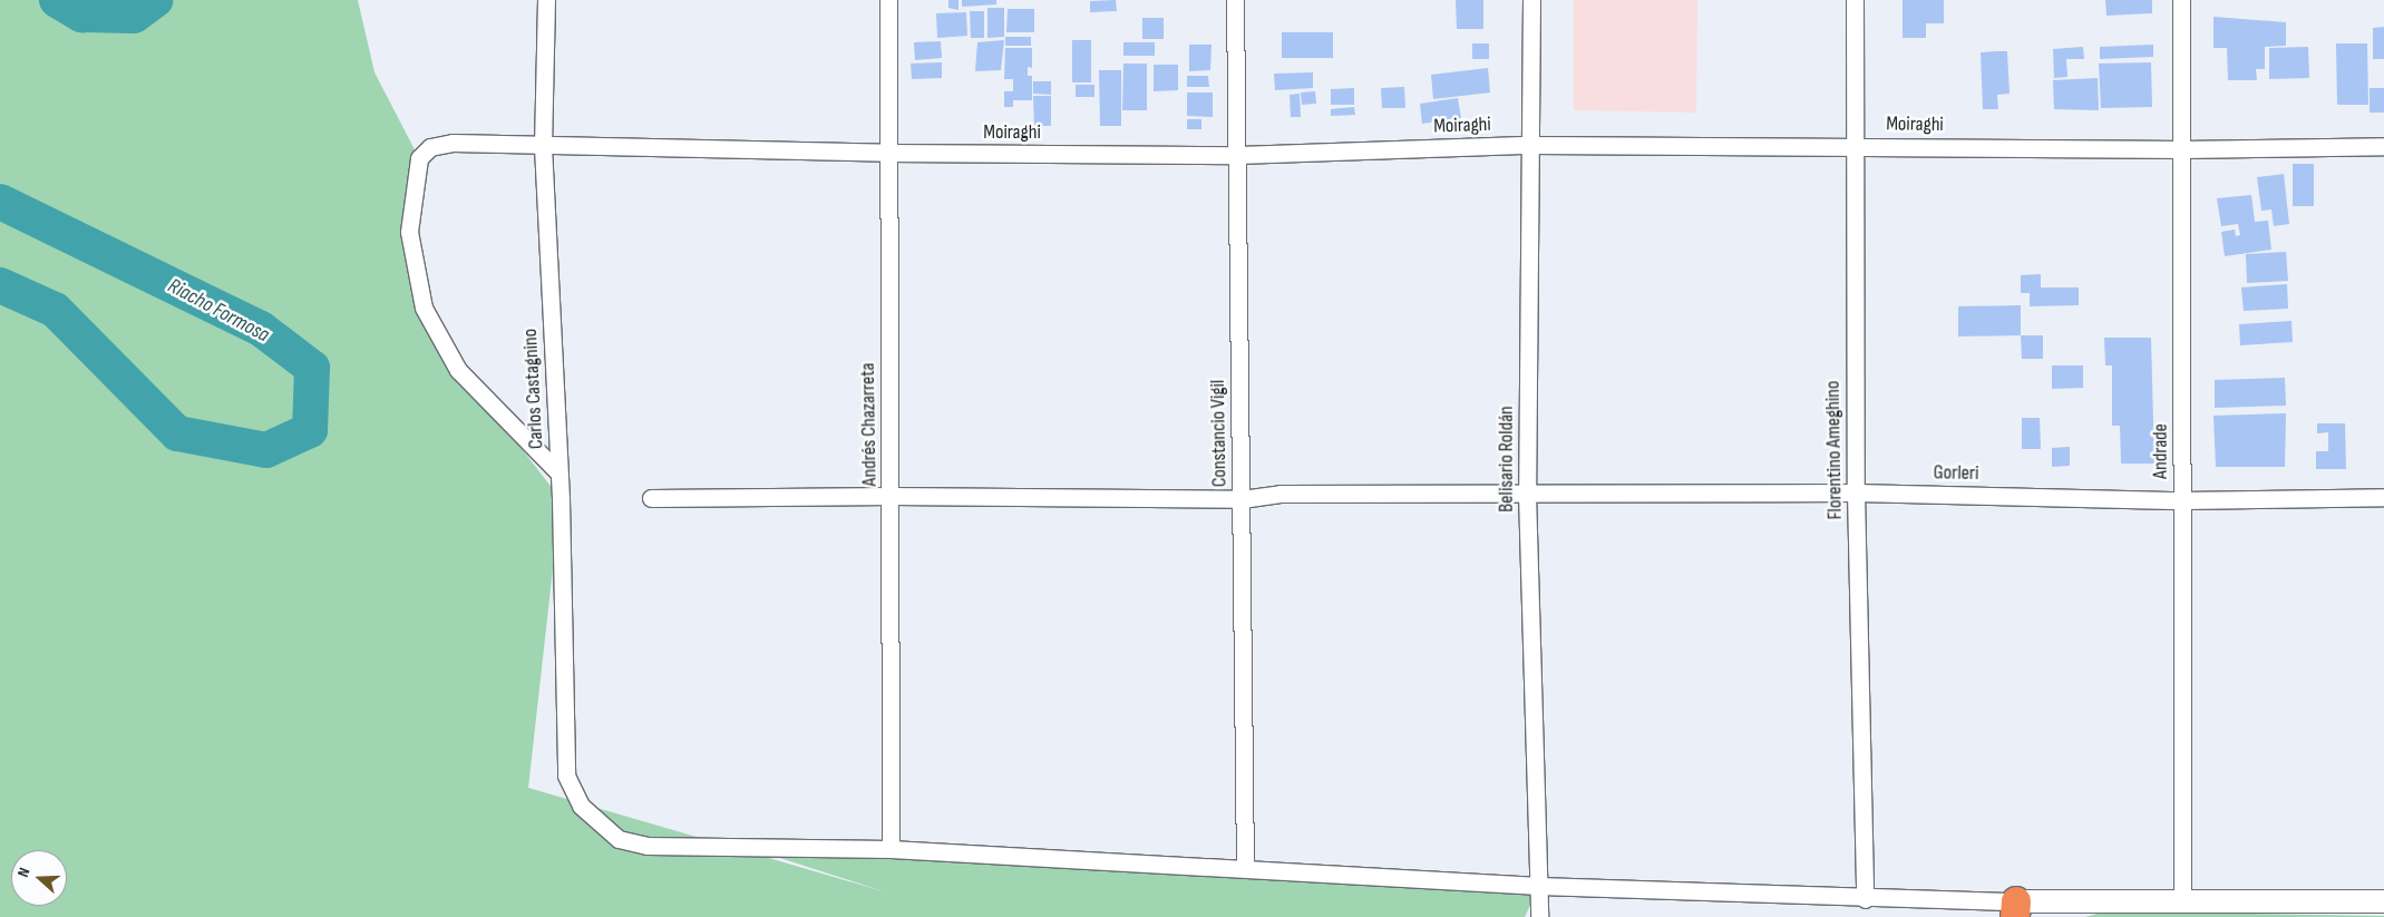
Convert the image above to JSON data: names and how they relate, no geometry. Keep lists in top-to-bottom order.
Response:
{
  "streets": {
    "street": [
      "Moiraghi",
      "Carlos Castagnino",
      "Andrés Chazarreta",
      "Constancio Vigil",
      "Florentino Ameghino",
      "Andrade",
      "Belisario Roldán",
      "Gorleri"
    ]
  },
  "crossings": [
    ["Moiraghi", "Carlos Castagnino"],
    ["Moiraghi", "Andrés Chazarreta"],
    ["Moiraghi", "Constancio Vigil"],
    ["Moiraghi", "Florentino Ameghino"],
    ["Moiraghi", "Andrade"],
    ["Moiraghi", "Belisario Roldán"],
    ["Carlos Castagnino", "Andrés Chazarreta"],
    ["Andrés Chazarreta", "Gorleri"],
    ["Constancio Vigil", "Gorleri"],
    ["Florentino Ameghino", "Gorleri"],
    ["Andrade", "Gorleri"],
    ["Belisario Roldán", "Gorleri"]
  ],
  "water": ["Riacho Formosa"],
  "north": "left"
}
